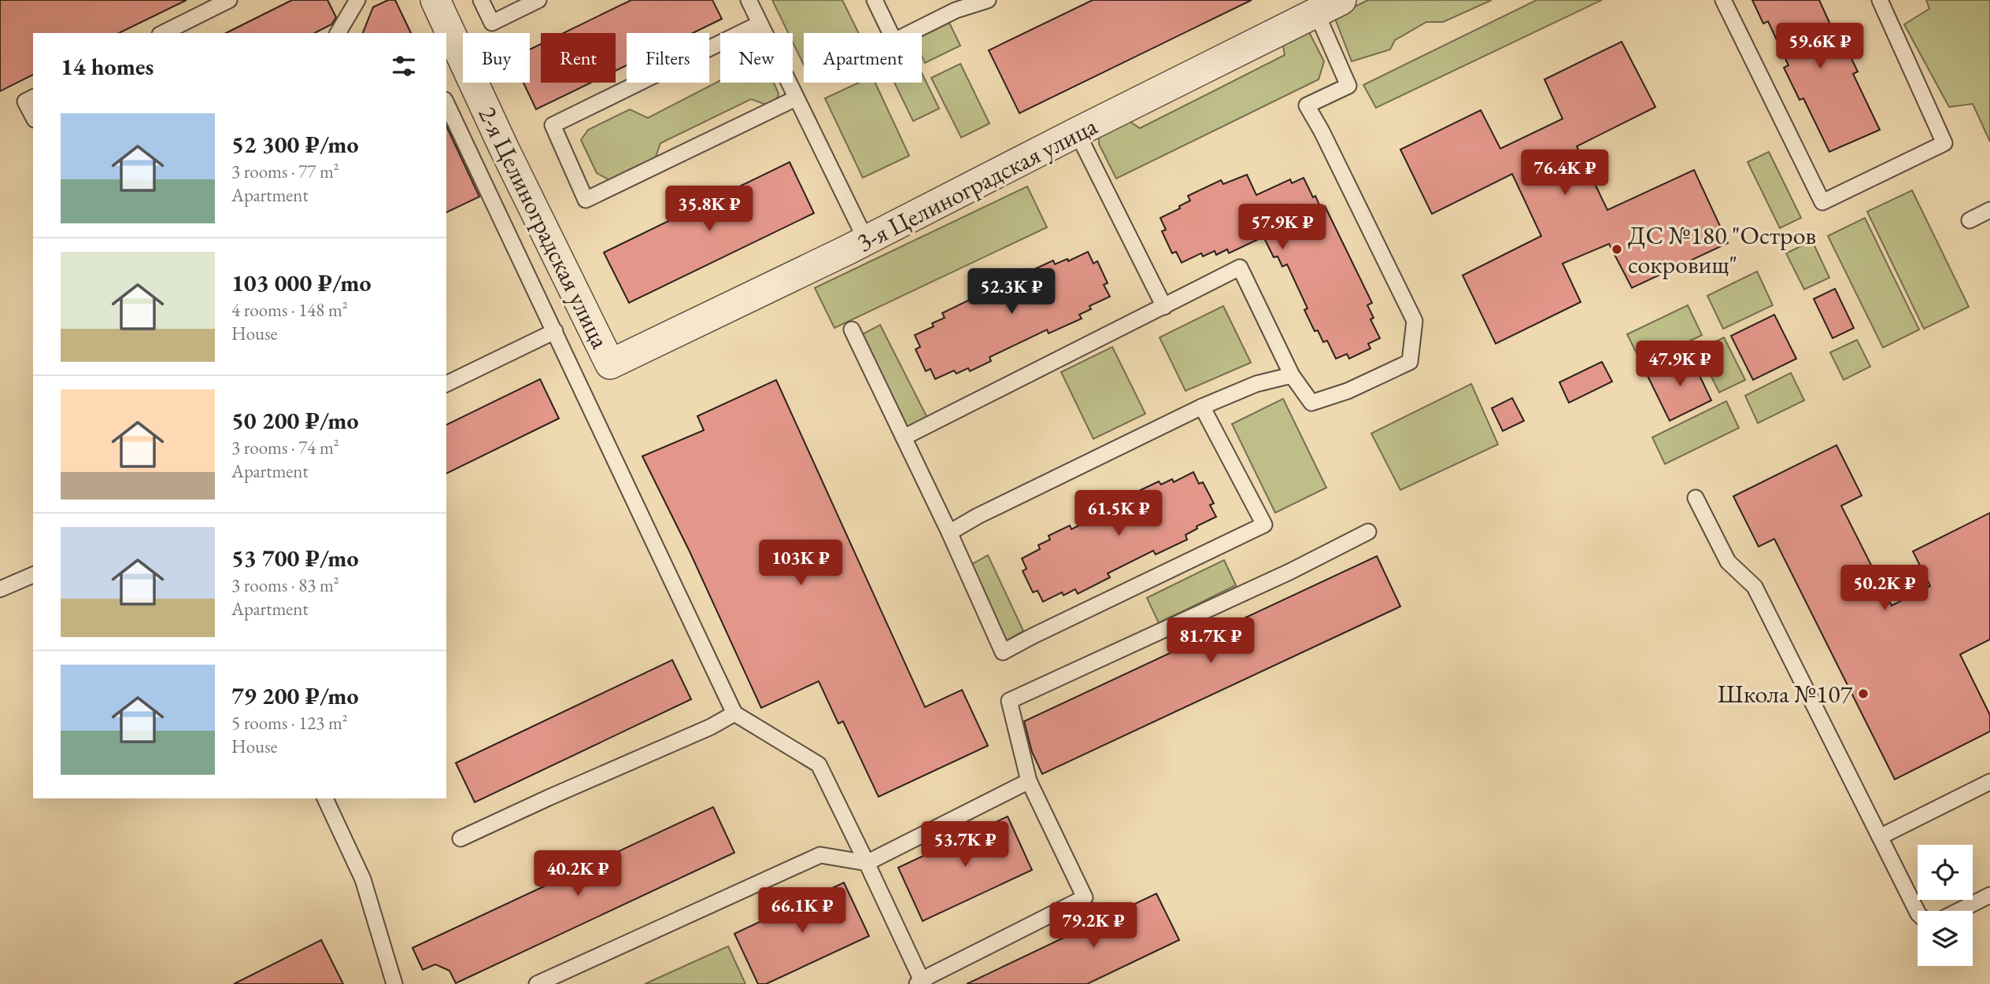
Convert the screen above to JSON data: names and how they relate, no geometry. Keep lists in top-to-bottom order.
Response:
{
  "streets": {
    "street": ["3-я Целиноградская улица", "2-я Целиноградская улица"]
  },
  "crossings": [
    ["3-я Целиноградская улица", "2-я Целиноградская улица"]
  ],
  "places": ["ДС №180 \"Остров сокровищ\"", "Школа №107"],
  "page": {
    "price": [
      "59.6K ₽",
      "76.4K ₽",
      "35.8K ₽",
      "57.9K ₽",
      "52.3K ₽",
      "47.9K ₽",
      "61.5K ₽",
      "103K ₽",
      "50.2K ₽",
      "81.7K ₽",
      "53.7K ₽",
      "40.2K ₽",
      "66.1K ₽",
      "79.2K ₽"
    ],
    "chip": [
      "Buy",
      "Rent",
      "Filters",
      "New",
      "Apartment"
    ],
    "heading": "14 homes",
    "list": [
      {
        "name": "52 300 ₽/mo",
        "note": "3 rooms · 77 m² · Apartment"
      },
      {
        "name": "103 000 ₽/mo",
        "note": "4 rooms · 148 m² · House"
      },
      {
        "name": "50 200 ₽/mo",
        "note": "3 rooms · 74 m² · Apartment"
      },
      {
        "name": "53 700 ₽/mo",
        "note": "3 rooms · 83 m² · Apartment"
      },
      {
        "name": "79 200 ₽/mo",
        "note": "5 rooms · 123 m² · House"
      }
    ]
  }
}
